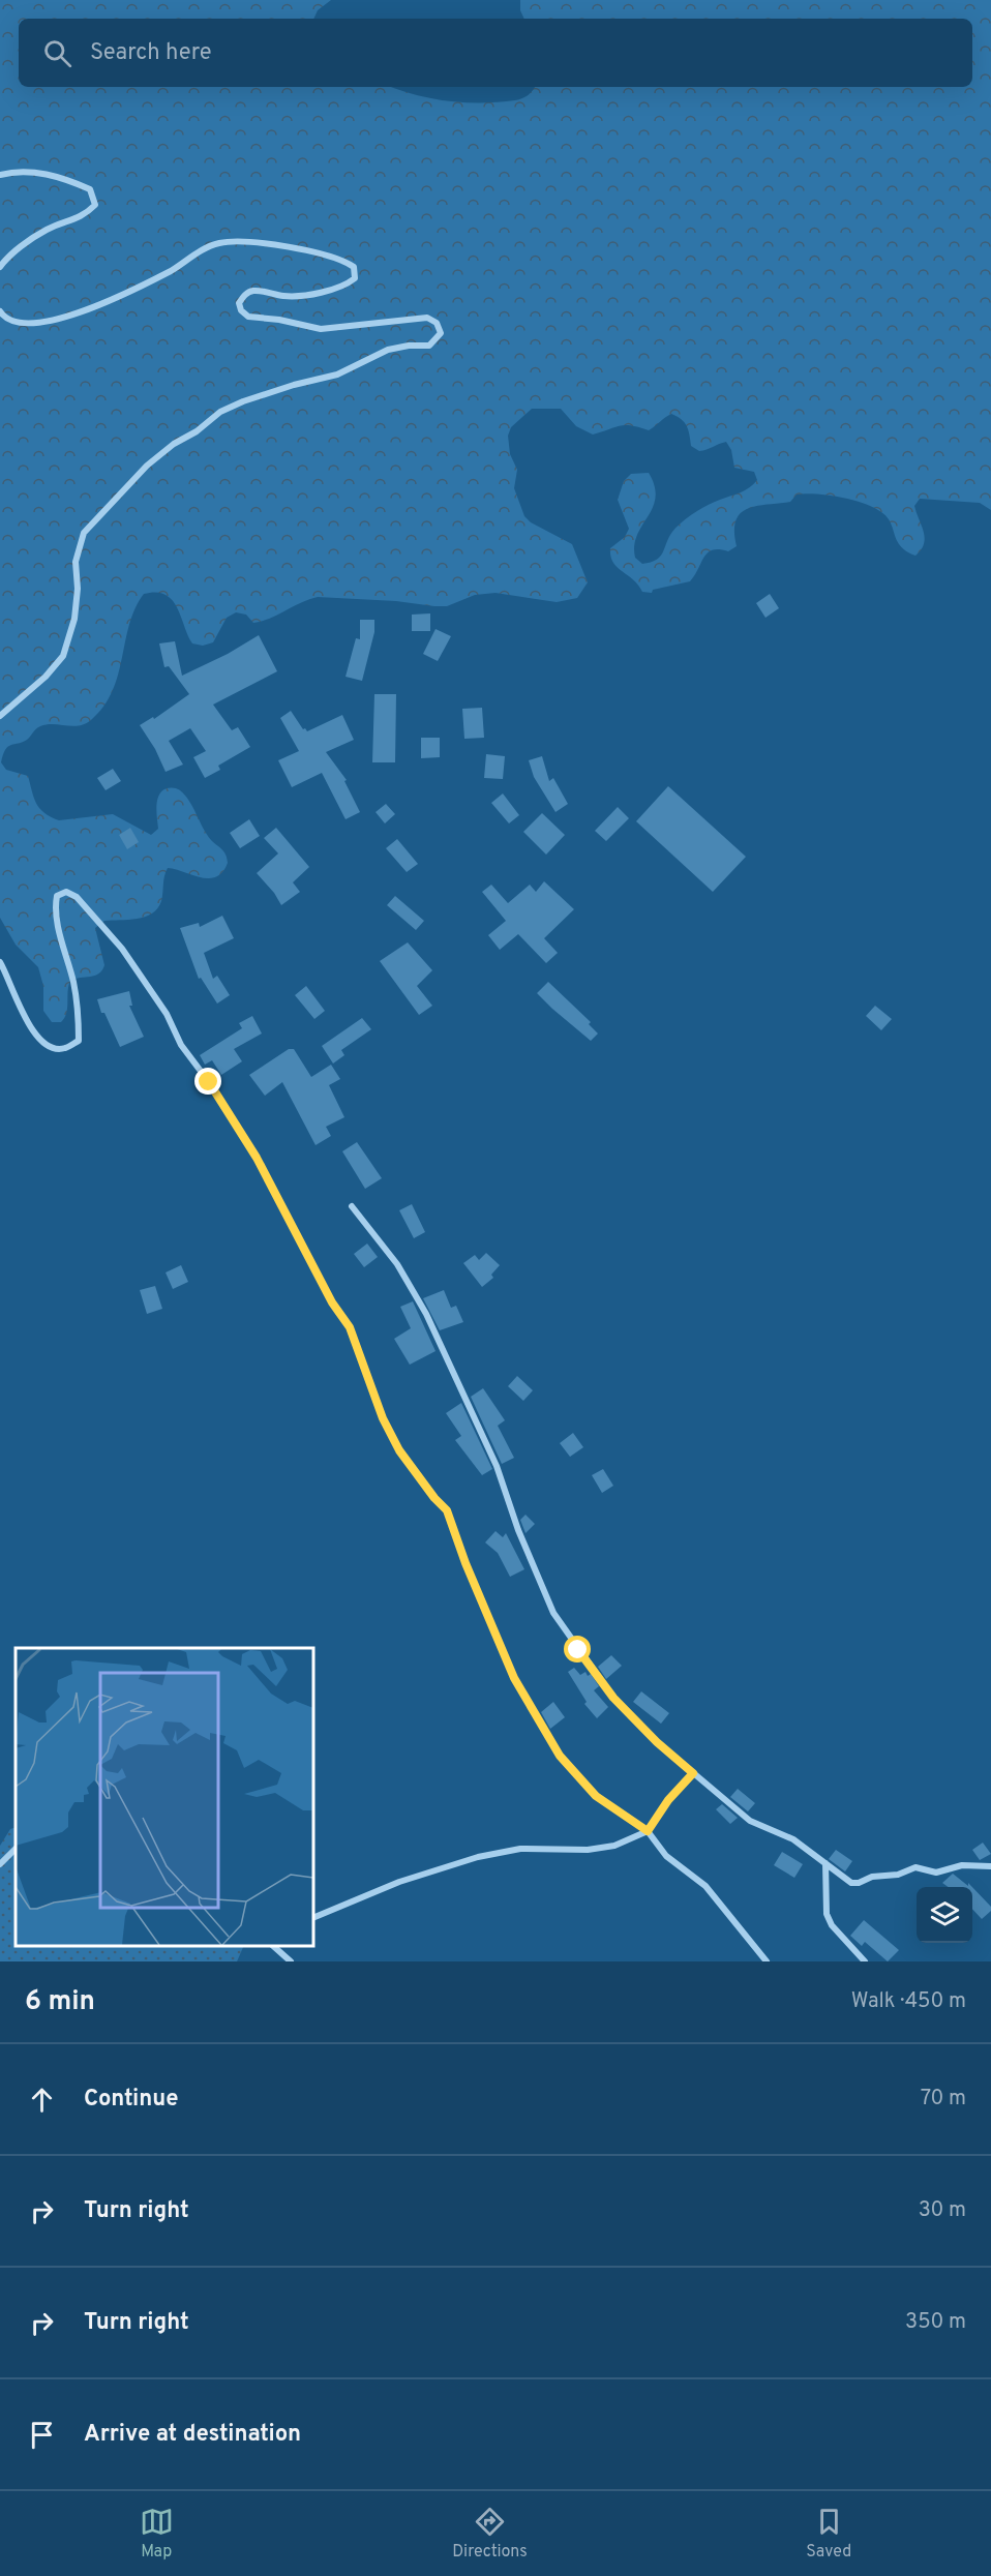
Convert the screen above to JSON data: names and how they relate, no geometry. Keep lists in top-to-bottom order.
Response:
{
  "page": {
    "search": "Search here",
    "heading": ["6 min", "Walk · 450 m"],
    "list": [
      ["Continue", "70 m"],
      ["Turn right", "30 m"],
      ["Turn right", "350 m"],
      "Arrive at destination"
    ],
    "nav": ["Map", "Directions", "Saved"]
  }
}
